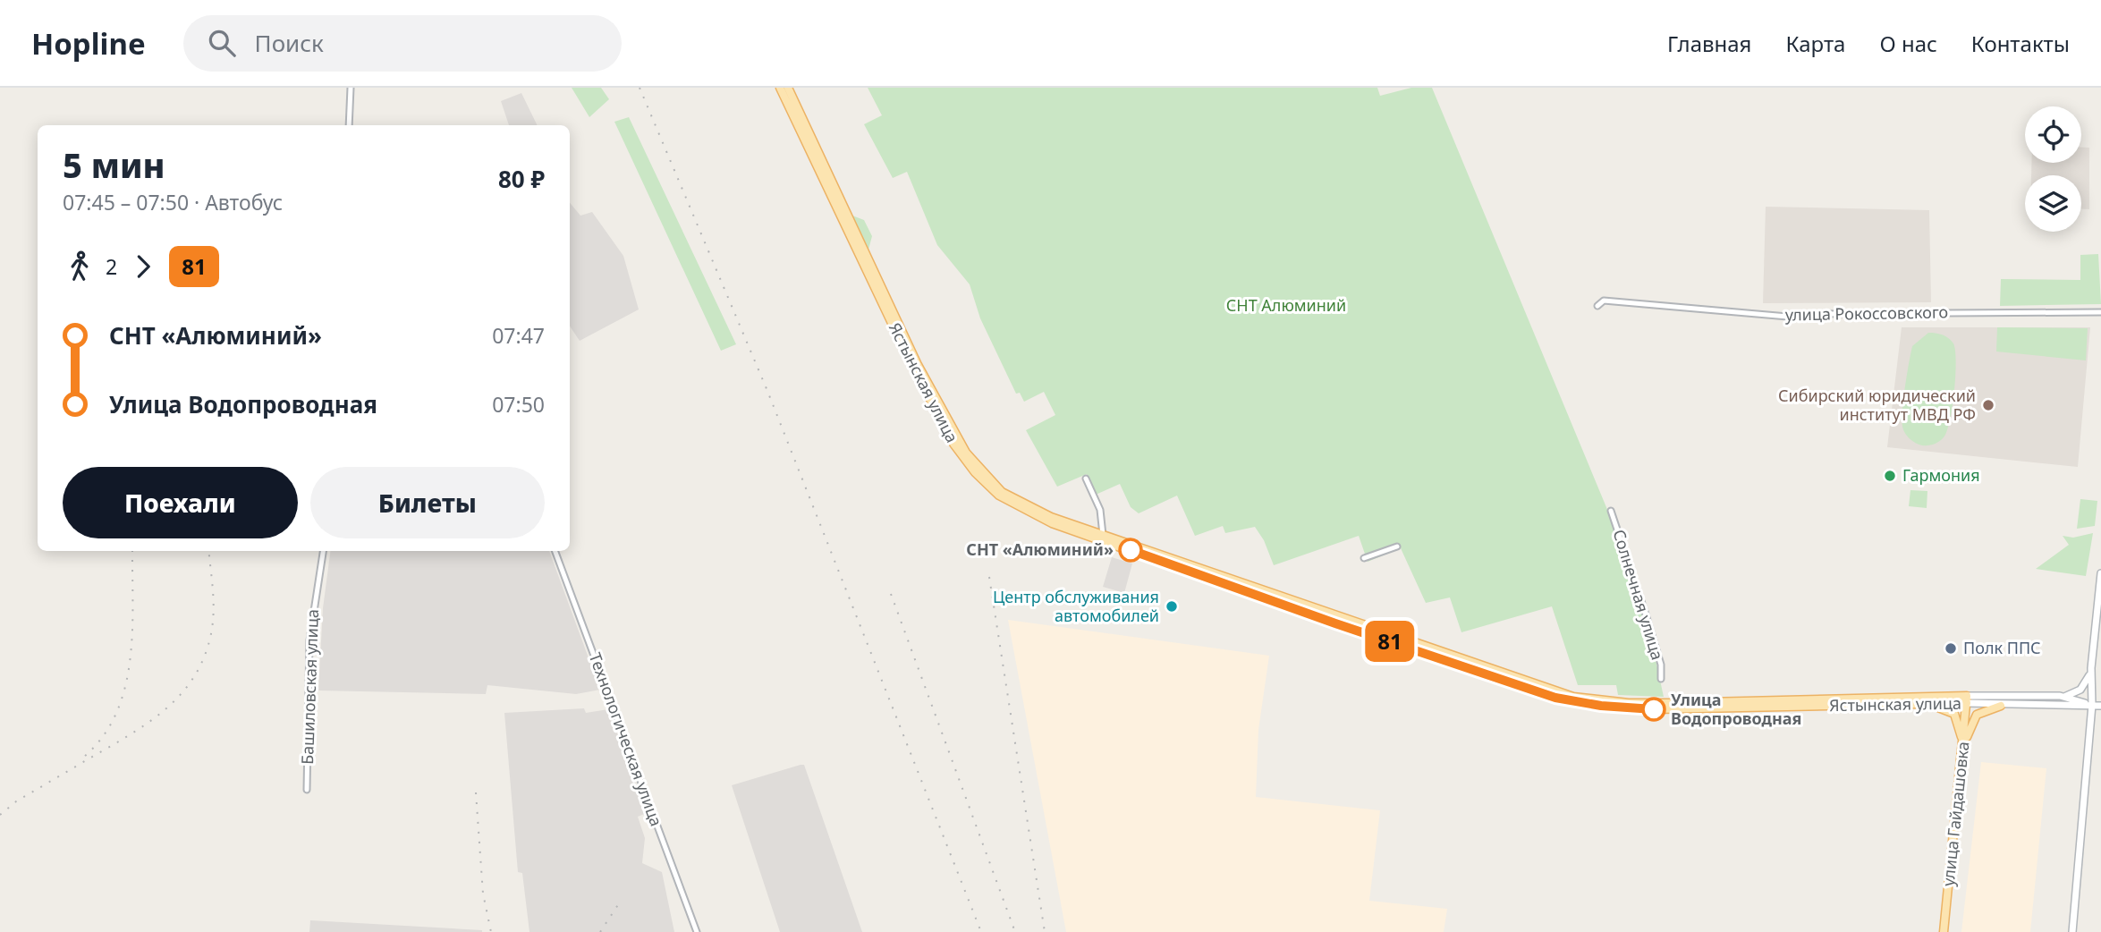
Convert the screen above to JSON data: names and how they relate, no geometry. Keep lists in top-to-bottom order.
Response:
{
  "streets": {
    "main road": ["Ястынская улица", "улица Гайдашовка"],
    "street": [
      "улица Рокоссовского",
      "Солнечная улица",
      "Башиловская улица",
      "Технологическая улица"
    ]
  },
  "crossings": [
    ["Ястынская улица", "улица Гайдашовка"]
  ],
  "parks": ["СНТ Алюминий"],
  "places": [
    "Сибирский юридический институт МВД РФ",
    "Гармония",
    "СНТ «Алюминий»",
    "Центр обслуживания автомобилей",
    "Полк ППС",
    "Улица Водопроводная"
  ],
  "lines": ["bus line 81"],
  "page": {
    "header": "Hopline",
    "search": "Поиск",
    "nav": [
      "Главная",
      "Карта",
      "О нас",
      "Контакты"
    ],
    "on_map": "81",
    "heading": ["5 мин", "07:45 – 07:50 · Автобус", "80 ₽"],
    "legs": ["2", "81"],
    "list": [
      {
        "name": "СНТ «Алюминий»",
        "value": "07:47"
      },
      {
        "name": "Улица Водопроводная",
        "value": "07:50"
      }
    ],
    "buttons": ["Поехали", "Билеты"]
  }
}
